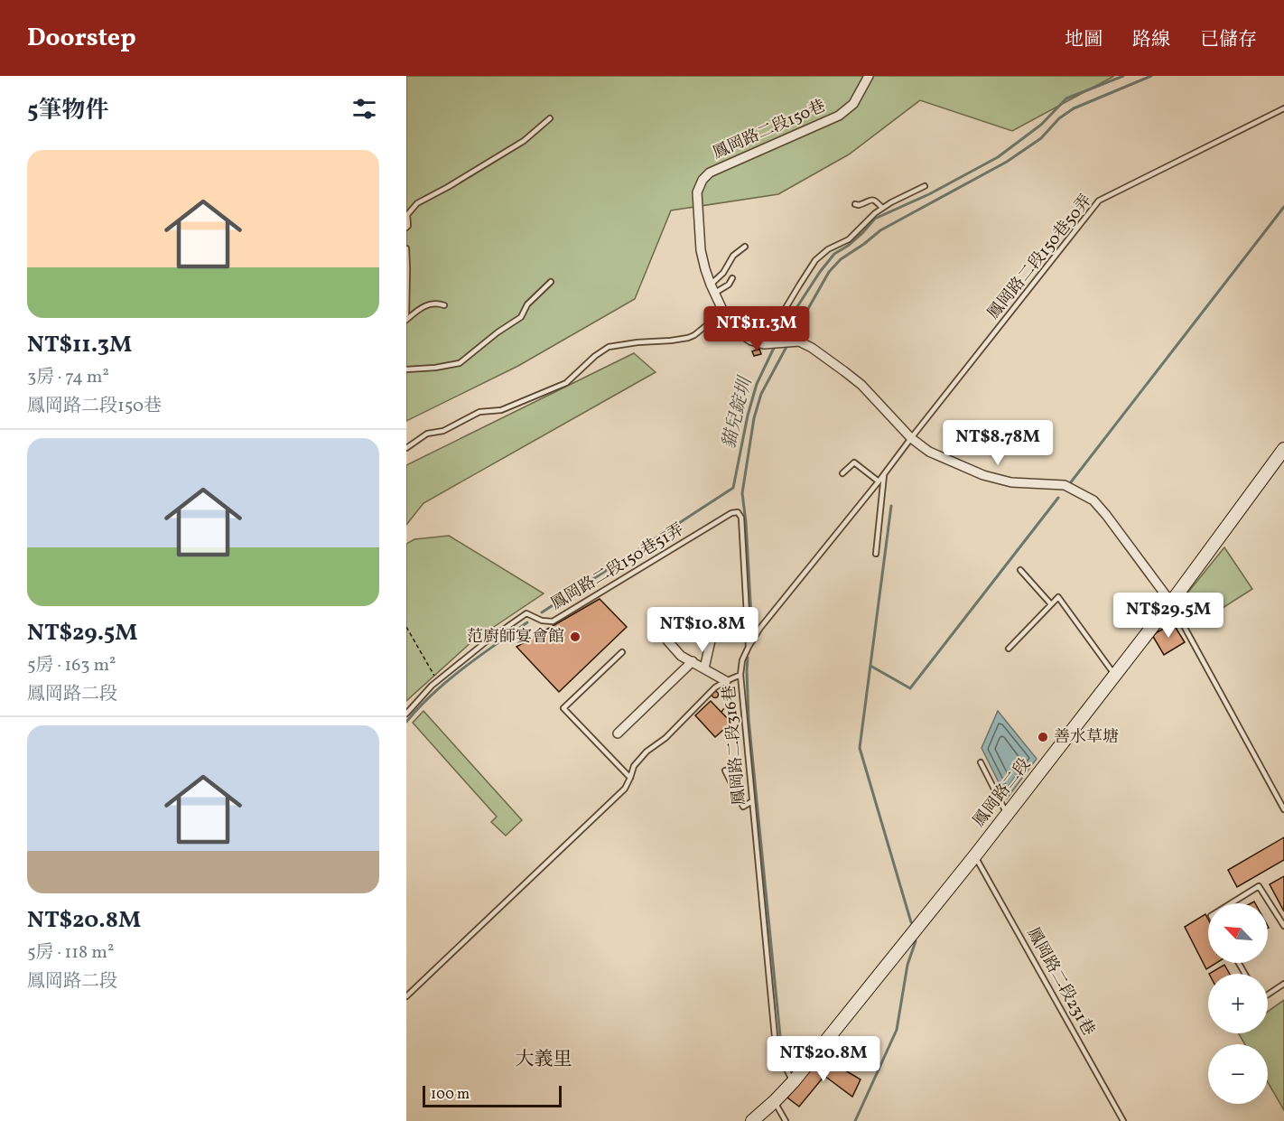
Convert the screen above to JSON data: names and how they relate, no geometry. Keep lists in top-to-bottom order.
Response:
{
  "streets": {
    "street": ["鳳岡路二段150巷", "鳳岡路二段"],
    "lane": [
      "鳳岡路二段150巷50弄",
      "鳳岡路二段150巷51弄",
      "鳳岡路二段316巷",
      "鳳岡路二段231巷"
    ]
  },
  "crossings": [
    ["鳳岡路二段150巷50弄", "鳳岡路二段150巷51弄"],
    ["鳳岡路二段150巷51弄", "鳳岡路二段316巷"],
    ["鳳岡路二段316巷", "鳳岡路二段"],
    ["鳳岡路二段", "鳳岡路二段231巷"]
  ],
  "districts": ["大義里"],
  "water": ["貓兒錠圳"],
  "places": ["范廚師宴會館", "善水草塘"],
  "scale_bar": "100 m",
  "north": "top left",
  "page": {
    "header": "Doorstep",
    "nav": ["地圖", "路線", "已儲存"],
    "heading": "5筆物件",
    "list": [
      {
        "name": "NT$11.3M",
        "note": "3房 · 74 m² · 鳳岡路二段150巷"
      },
      {
        "name": "NT$29.5M",
        "note": "5房 · 163 m² · 鳳岡路二段"
      },
      {
        "name": "NT$20.8M",
        "note": "5房 · 118 m² · 鳳岡路二段"
      }
    ],
    "price": [
      "NT$11.3M",
      "NT$8.78M",
      "NT$29.5M",
      "NT$10.8M",
      "NT$20.8M"
    ],
    "map_buttons": ["+", "−"],
    "scale": "100 m"
  }
}
